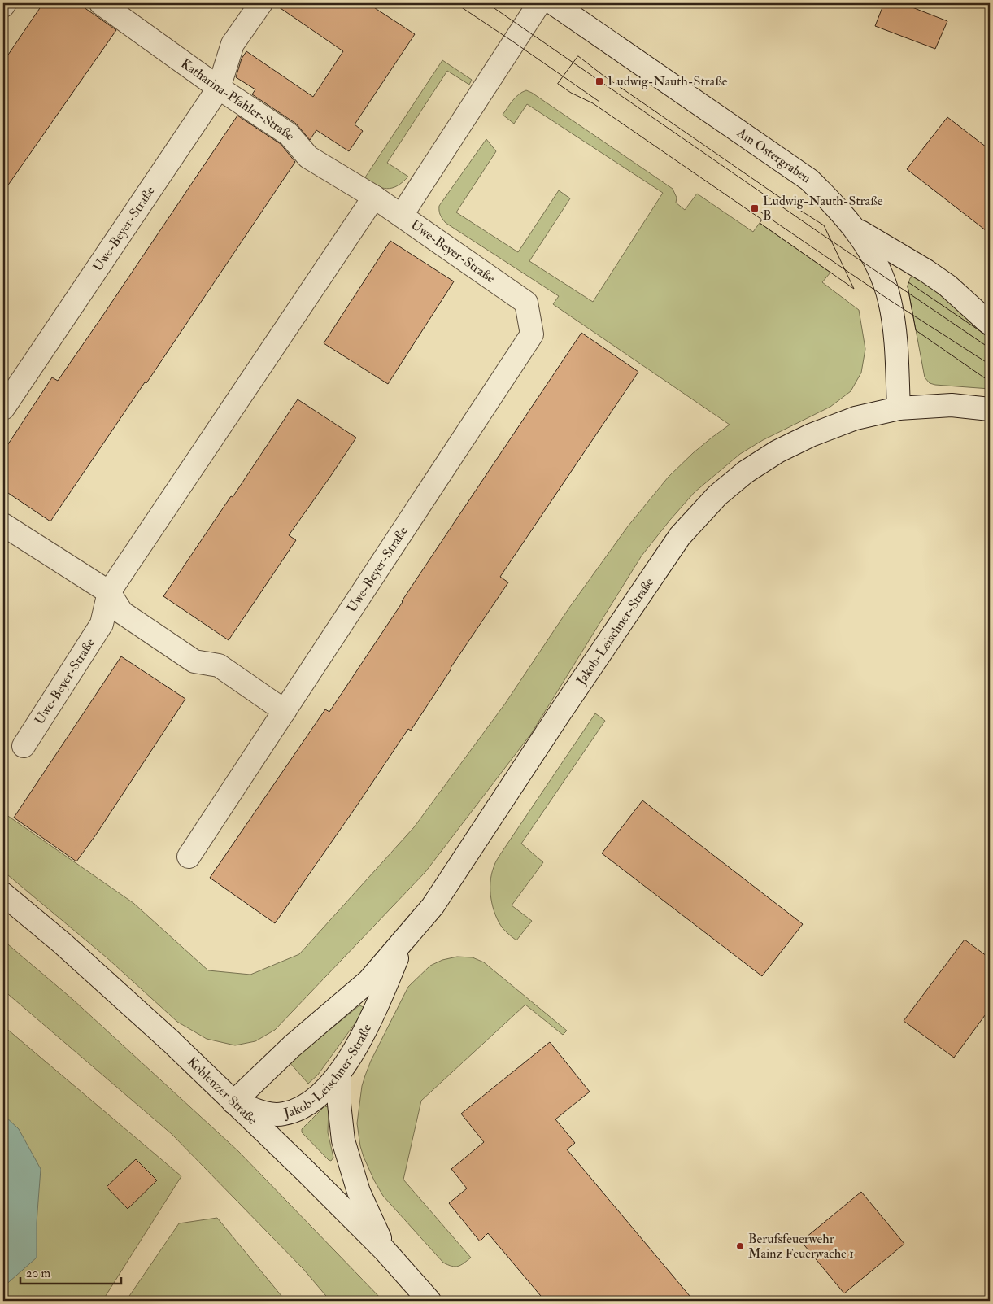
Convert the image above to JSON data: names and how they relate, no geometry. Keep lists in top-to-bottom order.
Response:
{
  "streets": {
    "street": [
      "Katharina-Pfahler-Straße",
      "Am Ostergraben",
      "Uwe-Beyer-Straße",
      "Jakob-Leischner-Straße",
      "Koblenzer Straße"
    ]
  },
  "crossings": [
    ["Katharina-Pfahler-Straße", "Uwe-Beyer-Straße"],
    ["Am Ostergraben", "Jakob-Leischner-Straße"],
    ["Jakob-Leischner-Straße", "Koblenzer Straße"]
  ],
  "places": {
    "transit": ["Ludwig-Nauth-Straße", "Ludwig-Nauth-Straße B"],
    "other": ["Berufsfeuerwehr Mainz Feuerwache 1"]
  },
  "scale_bar": "20 m"
}
